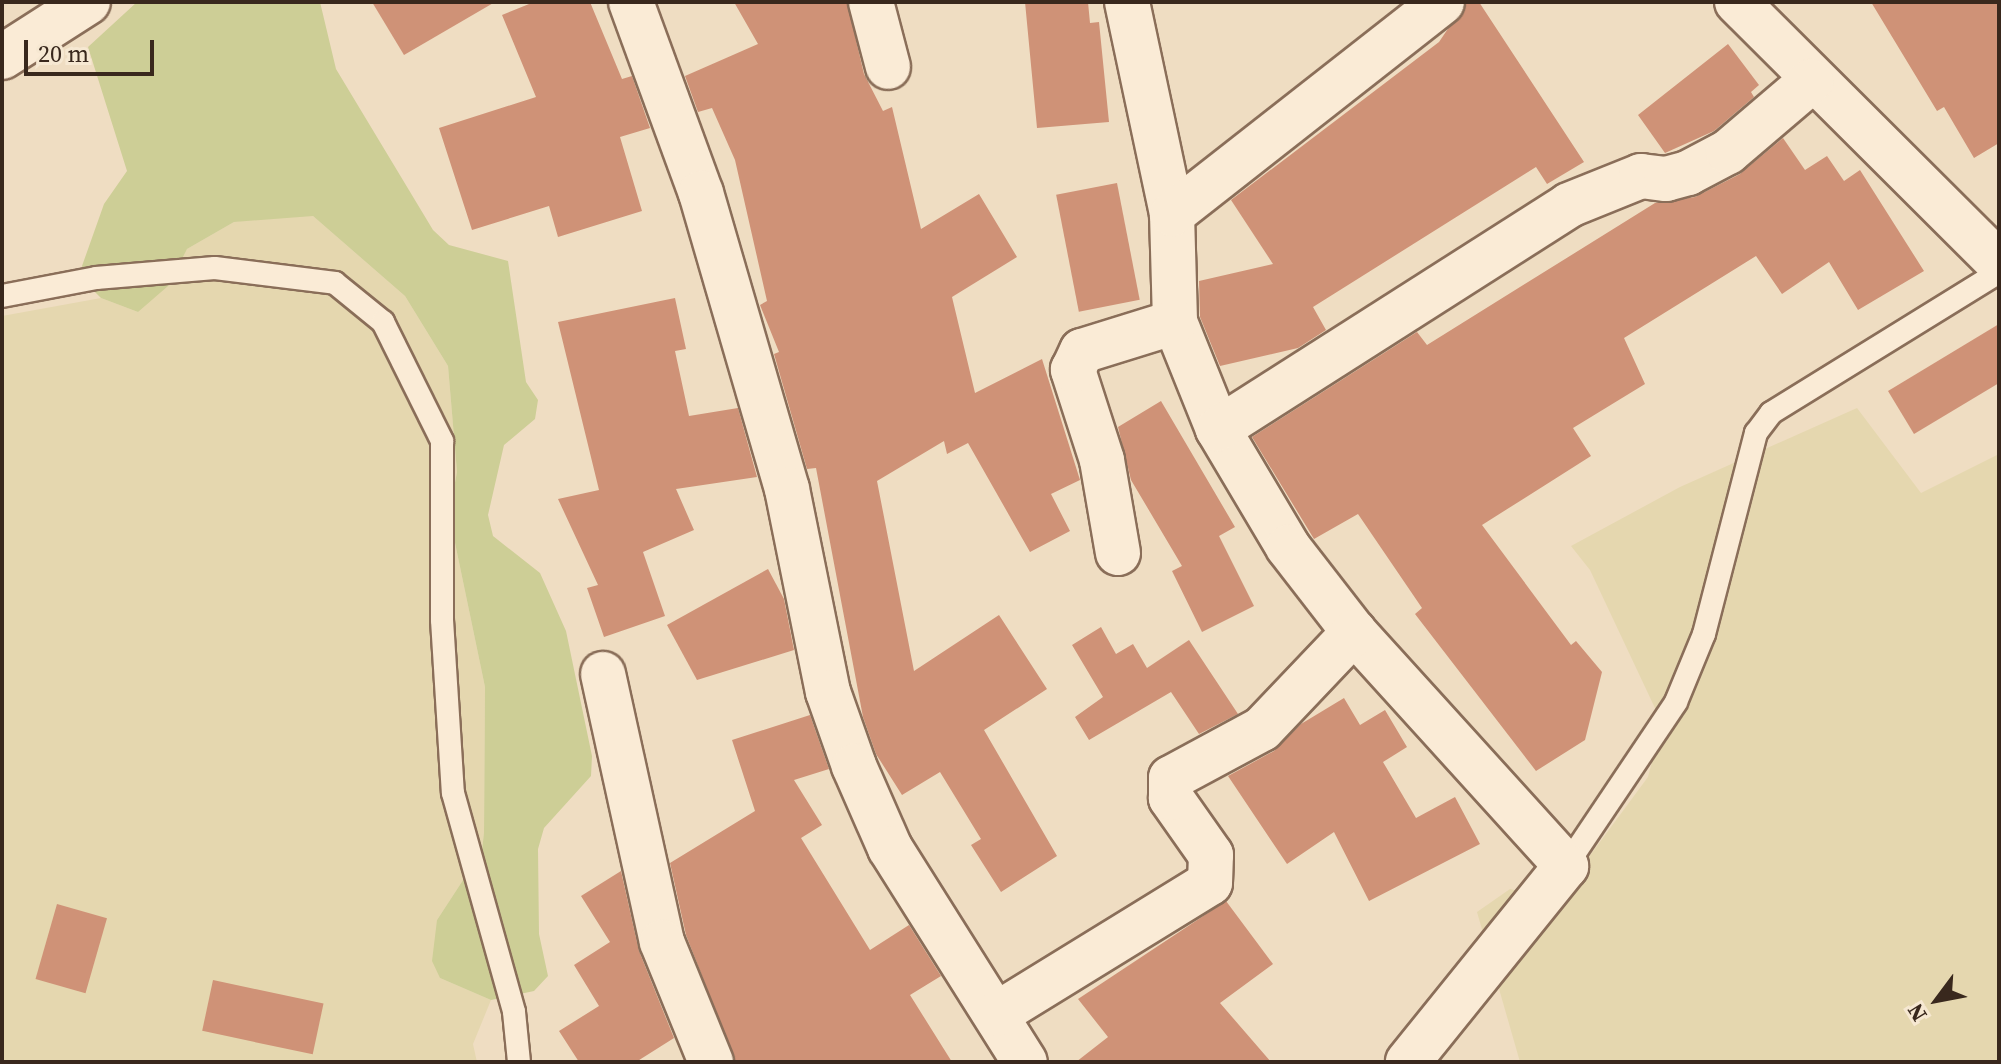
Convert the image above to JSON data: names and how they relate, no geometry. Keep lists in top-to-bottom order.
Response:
{
  "scale_bar": "20 m",
  "north": "bottom left"
}
